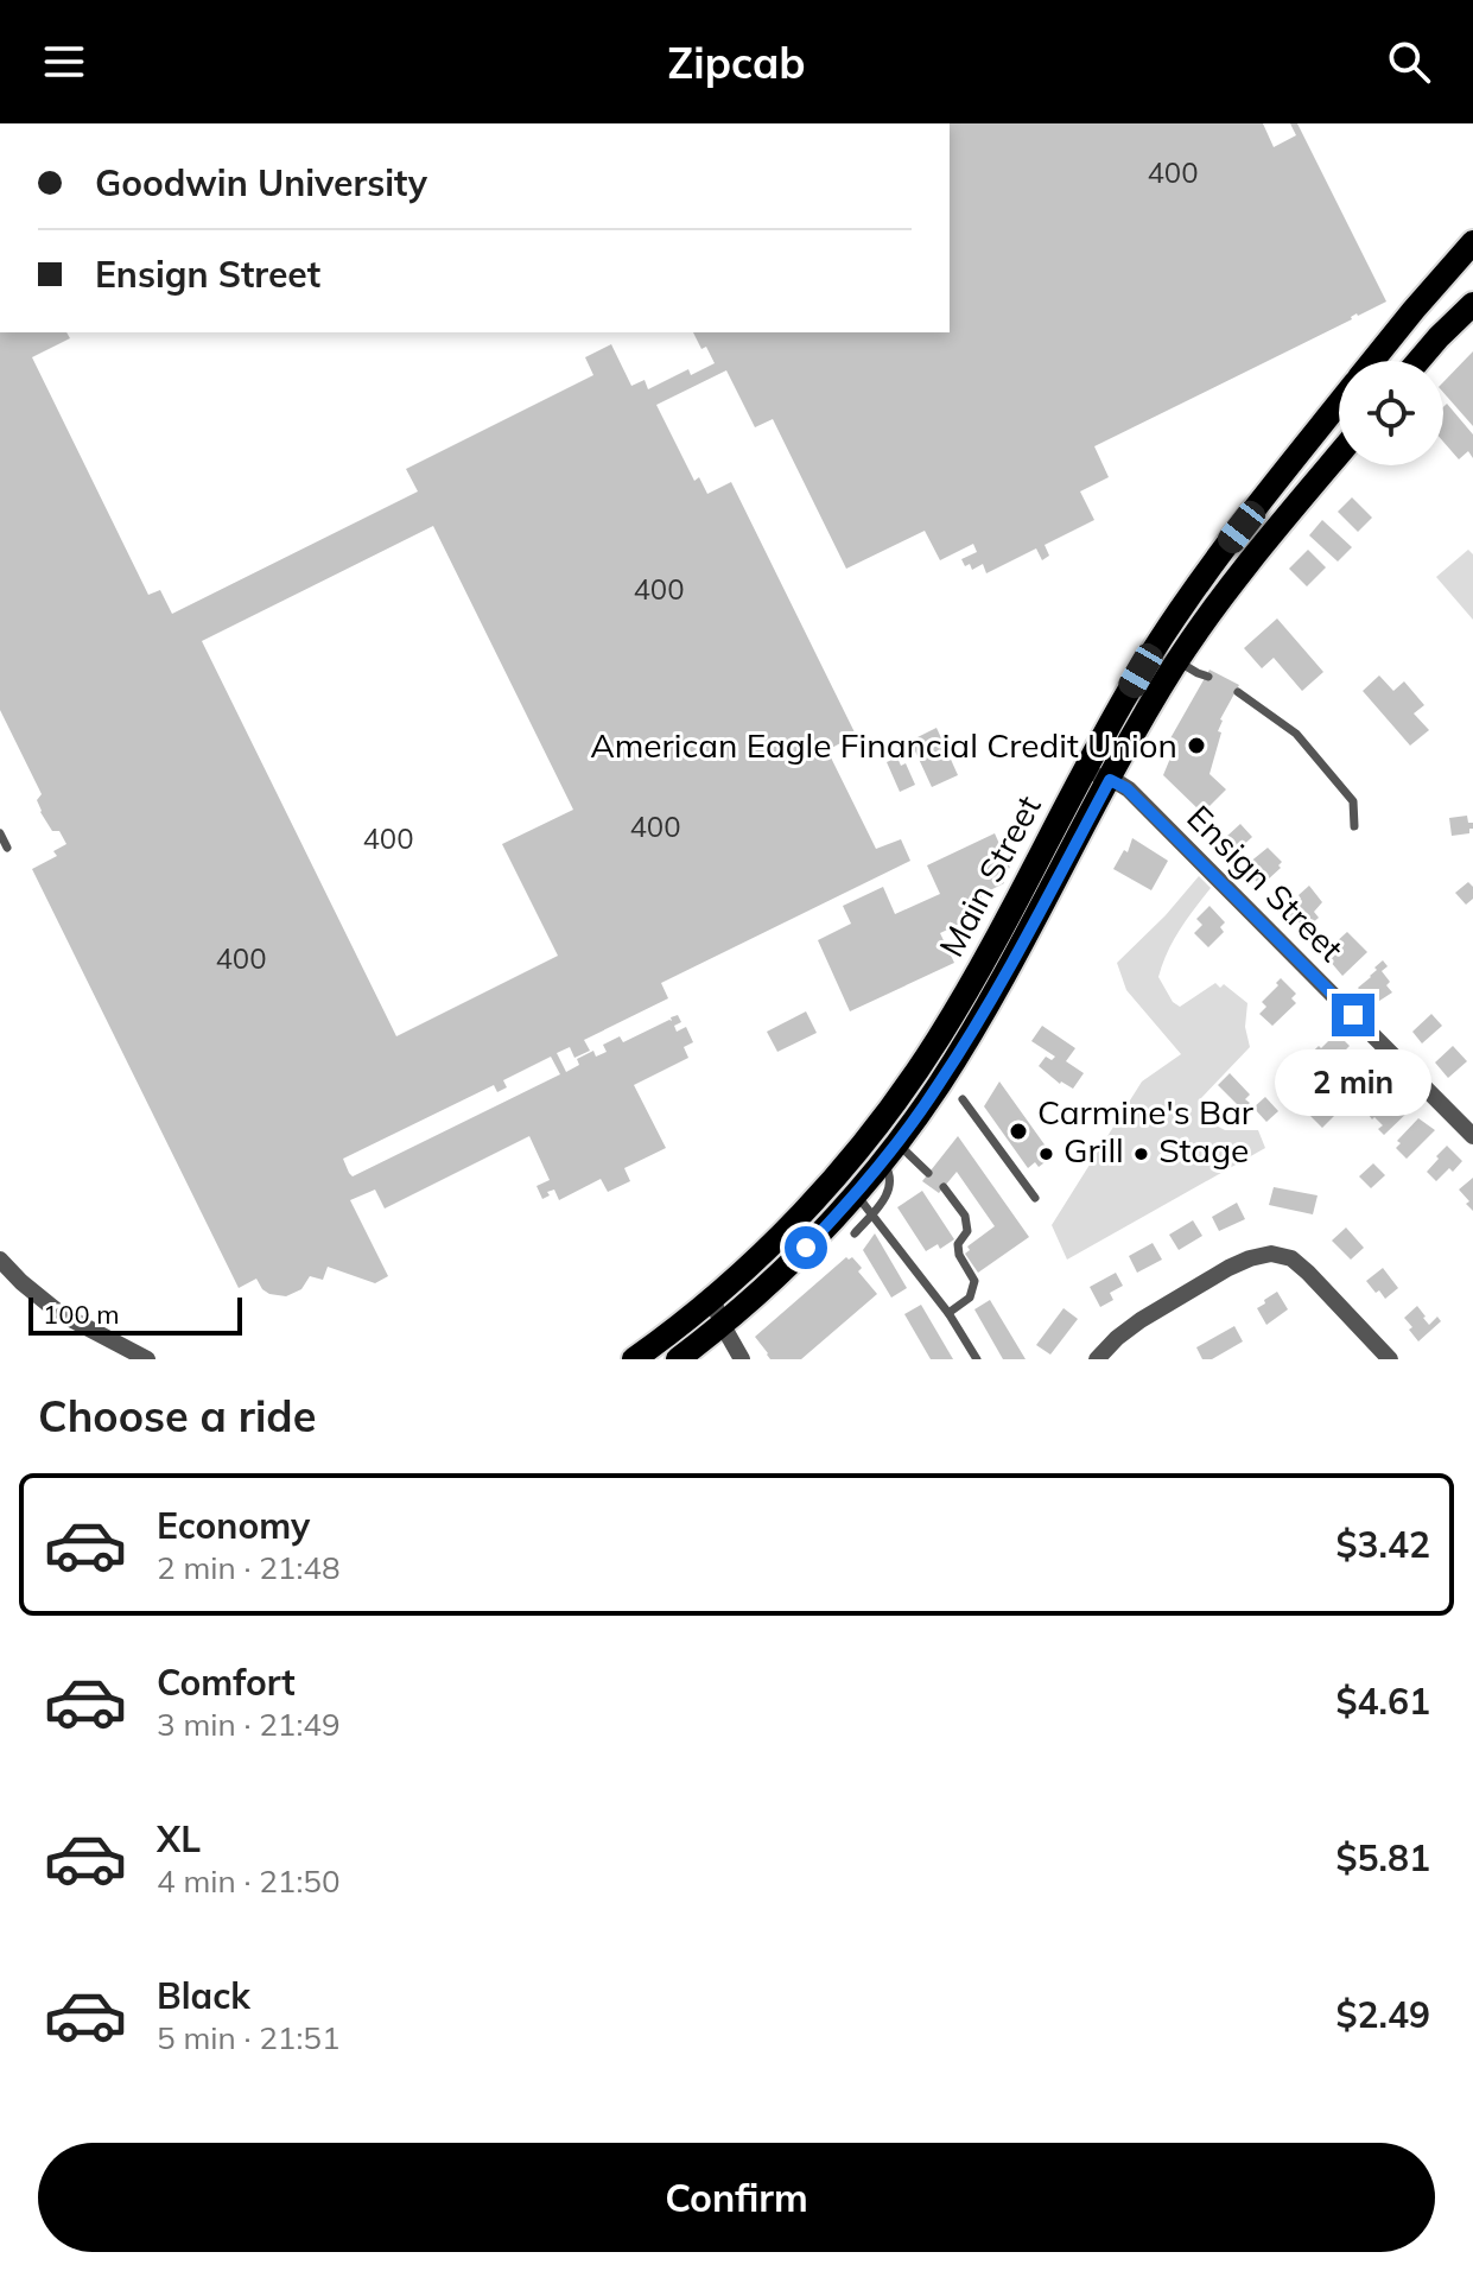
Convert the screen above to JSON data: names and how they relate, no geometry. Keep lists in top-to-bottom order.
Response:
{
  "streets": {
    "main road": ["Main Street"],
    "street": ["Ensign Street"]
  },
  "crossings": [
    ["Main Street", "Ensign Street"]
  ],
  "places": ["American Eagle Financial Credit Union", "Carmine's Bar • Grill • Stage"],
  "house_numbers": [
    "400",
    "400",
    "400",
    "400",
    "400"
  ],
  "scale_bar": "100 m",
  "page": {
    "header": "Zipcab",
    "banner": ["Goodwin University", "Ensign Street"],
    "bubble": "2 min",
    "scale": "100 m",
    "heading": "Choose a ride",
    "list": [
      {
        "name": "Economy",
        "note": "2 min · 21:48",
        "value": "$3.42"
      },
      {
        "name": "Comfort",
        "note": "3 min · 21:49",
        "value": "$4.61"
      },
      {
        "name": "XL",
        "note": "4 min · 21:50",
        "value": "$5.81"
      },
      {
        "name": "Black",
        "note": "5 min · 21:51",
        "value": "$2.49"
      }
    ],
    "buttons": "Confirm"
  }
}
